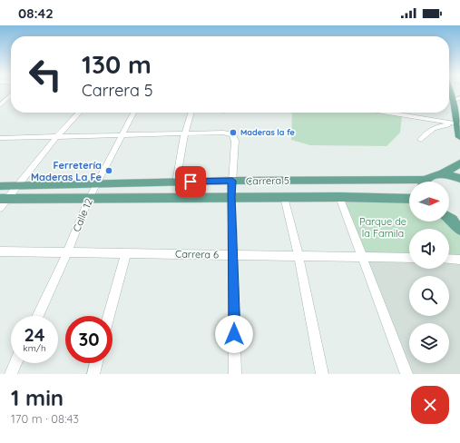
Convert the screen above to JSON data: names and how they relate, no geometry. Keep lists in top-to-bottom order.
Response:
{
  "streets": {
    "main road": ["Carrera 5"],
    "street": ["Calle 12", "Carrera 6"]
  },
  "crossings": [
    ["Carrera 5", "Calle 12"],
    ["Calle 12", "Carrera 6"]
  ],
  "parks": ["Parque de la Famila"],
  "places": ["Maderas la fe", "Ferretería Maderas La Fe"],
  "north": "right",
  "page": {
    "status": "08:42",
    "turn": ["130 m", "Carrera 5"],
    "speed": "24 km/h",
    "limit": "30",
    "heading": ["1 min", "170 m · 08:43"]
  }
}
